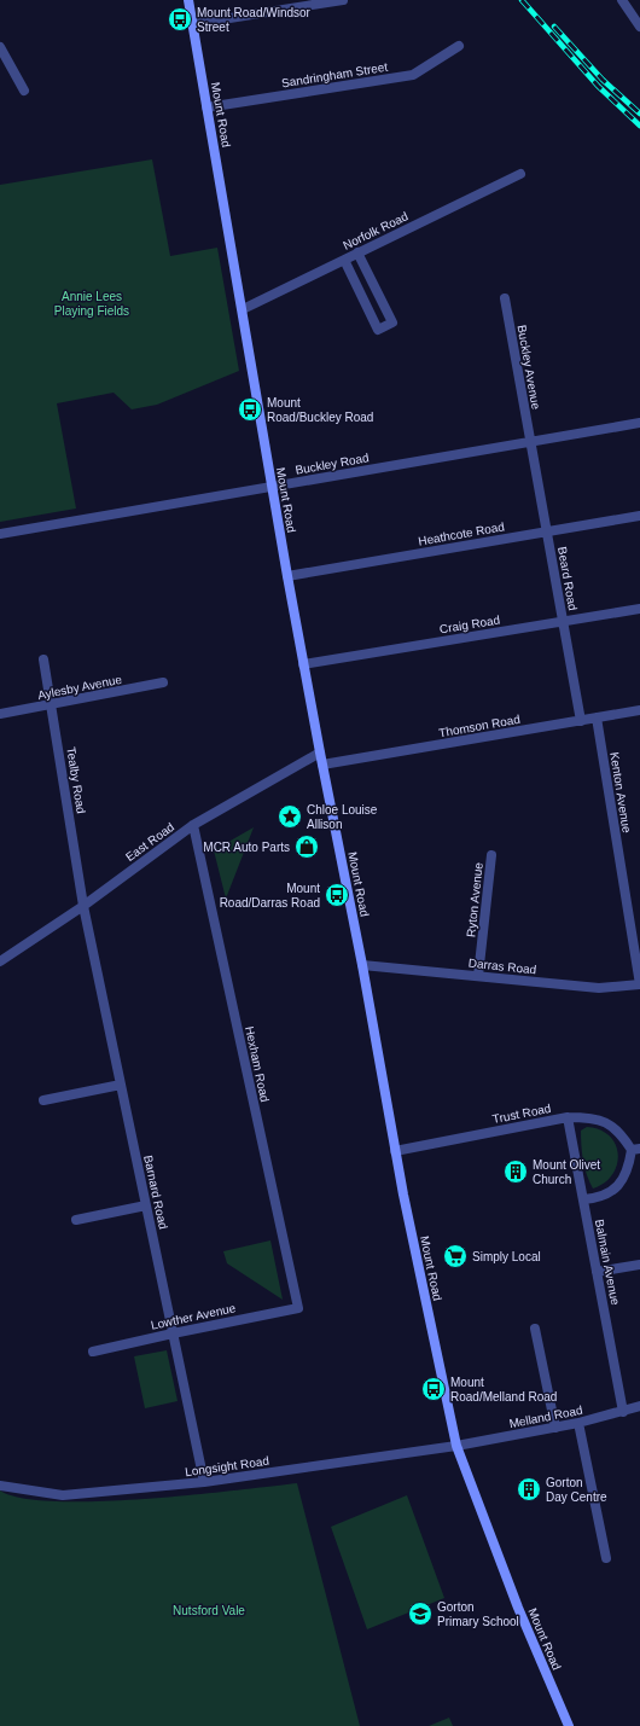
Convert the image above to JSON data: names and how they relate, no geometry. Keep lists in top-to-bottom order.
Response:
{
  "streets": {
    "main road": ["Mount Road"],
    "street": [
      "Sandringham Street",
      "Norfolk Road",
      "Buckley Avenue",
      "Buckley Road",
      "Heathcote Road",
      "Beard Road",
      "Craig Road",
      "Aylesby Avenue",
      "Thomson Road",
      "Tealby Road",
      "Kenton Avenue",
      "East Road",
      "Ryton Avenue",
      "Darras Road",
      "Hexham Road",
      "Trust Road",
      "Barnard Road",
      "Balmain Avenue",
      "Lowther Avenue",
      "Melland Road",
      "Longsight Road"
    ]
  },
  "crossings": [
    ["Sandringham Street", "Mount Road"],
    ["Mount Road", "Norfolk Road"],
    ["Mount Road", "Buckley Road"],
    ["Mount Road", "Heathcote Road"],
    ["Mount Road", "Craig Road"],
    ["Mount Road", "Thomson Road"],
    ["Mount Road", "East Road"],
    ["Mount Road", "Darras Road"],
    ["Mount Road", "Trust Road"],
    ["Mount Road", "Melland Road"],
    ["Mount Road", "Longsight Road"],
    ["Buckley Avenue", "Buckley Road"],
    ["Buckley Avenue", "Beard Road"],
    ["Buckley Road", "Beard Road"],
    ["Heathcote Road", "Beard Road"],
    ["Beard Road", "Craig Road"],
    ["Beard Road", "Thomson Road"],
    ["Aylesby Avenue", "Tealby Road"],
    ["Thomson Road", "Kenton Avenue"],
    ["Tealby Road", "East Road"],
    ["Tealby Road", "Barnard Road"],
    ["Kenton Avenue", "Darras Road"],
    ["East Road", "Hexham Road"],
    ["East Road", "Barnard Road"],
    ["Ryton Avenue", "Darras Road"],
    ["Hexham Road", "Lowther Avenue"],
    ["Trust Road", "Balmain Avenue"],
    ["Barnard Road", "Lowther Avenue"],
    ["Barnard Road", "Longsight Road"],
    ["Balmain Avenue", "Melland Road"],
    ["Melland Road", "Longsight Road"]
  ],
  "parks": ["Annie Lees Playing Fields", "Nutsford Vale"],
  "places": {
    "bus stop": [
      "Mount Road/Windsor Street",
      "Mount Road/Buckley Road",
      "Mount Road/Darras Road",
      "Mount Road/Melland Road"
    ],
    "place": ["Chloe Louise Allison"],
    "shop": ["MCR Auto Parts"],
    "building": ["Mount Olivet Church", "Gorton Day Centre"],
    "supermarket": ["Simply Local"],
    "school or university": ["Gorton Primary School"]
  }
}
